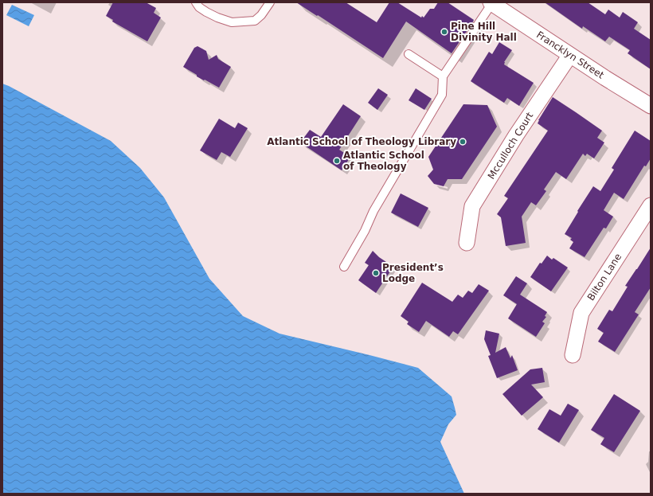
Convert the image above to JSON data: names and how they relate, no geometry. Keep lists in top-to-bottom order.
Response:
{
  "streets": {
    "street": ["Francklyn Street", "Mcculloch Court", "Bilton Lane"]
  },
  "crossings": [
    ["Francklyn Street", "Mcculloch Court"]
  ],
  "places": [
    "Pine Hill Divinity Hall",
    "Atlantic School of Theology Library",
    "Atlantic School of Theology",
    "President’s Lodge"
  ]
}
